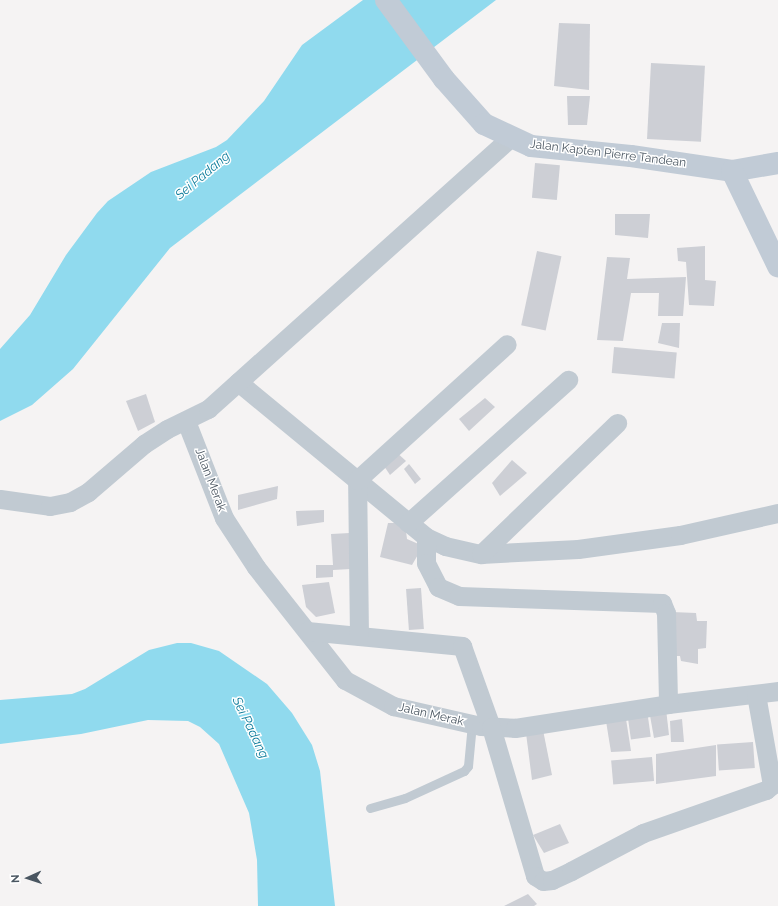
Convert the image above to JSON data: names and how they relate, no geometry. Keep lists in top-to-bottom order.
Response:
{
  "streets": {
    "main road": ["Jalan Kapten Pierre Tandean"],
    "street": ["Jalan Merak"]
  },
  "water": ["Sei Padang"],
  "north": "left"
}
